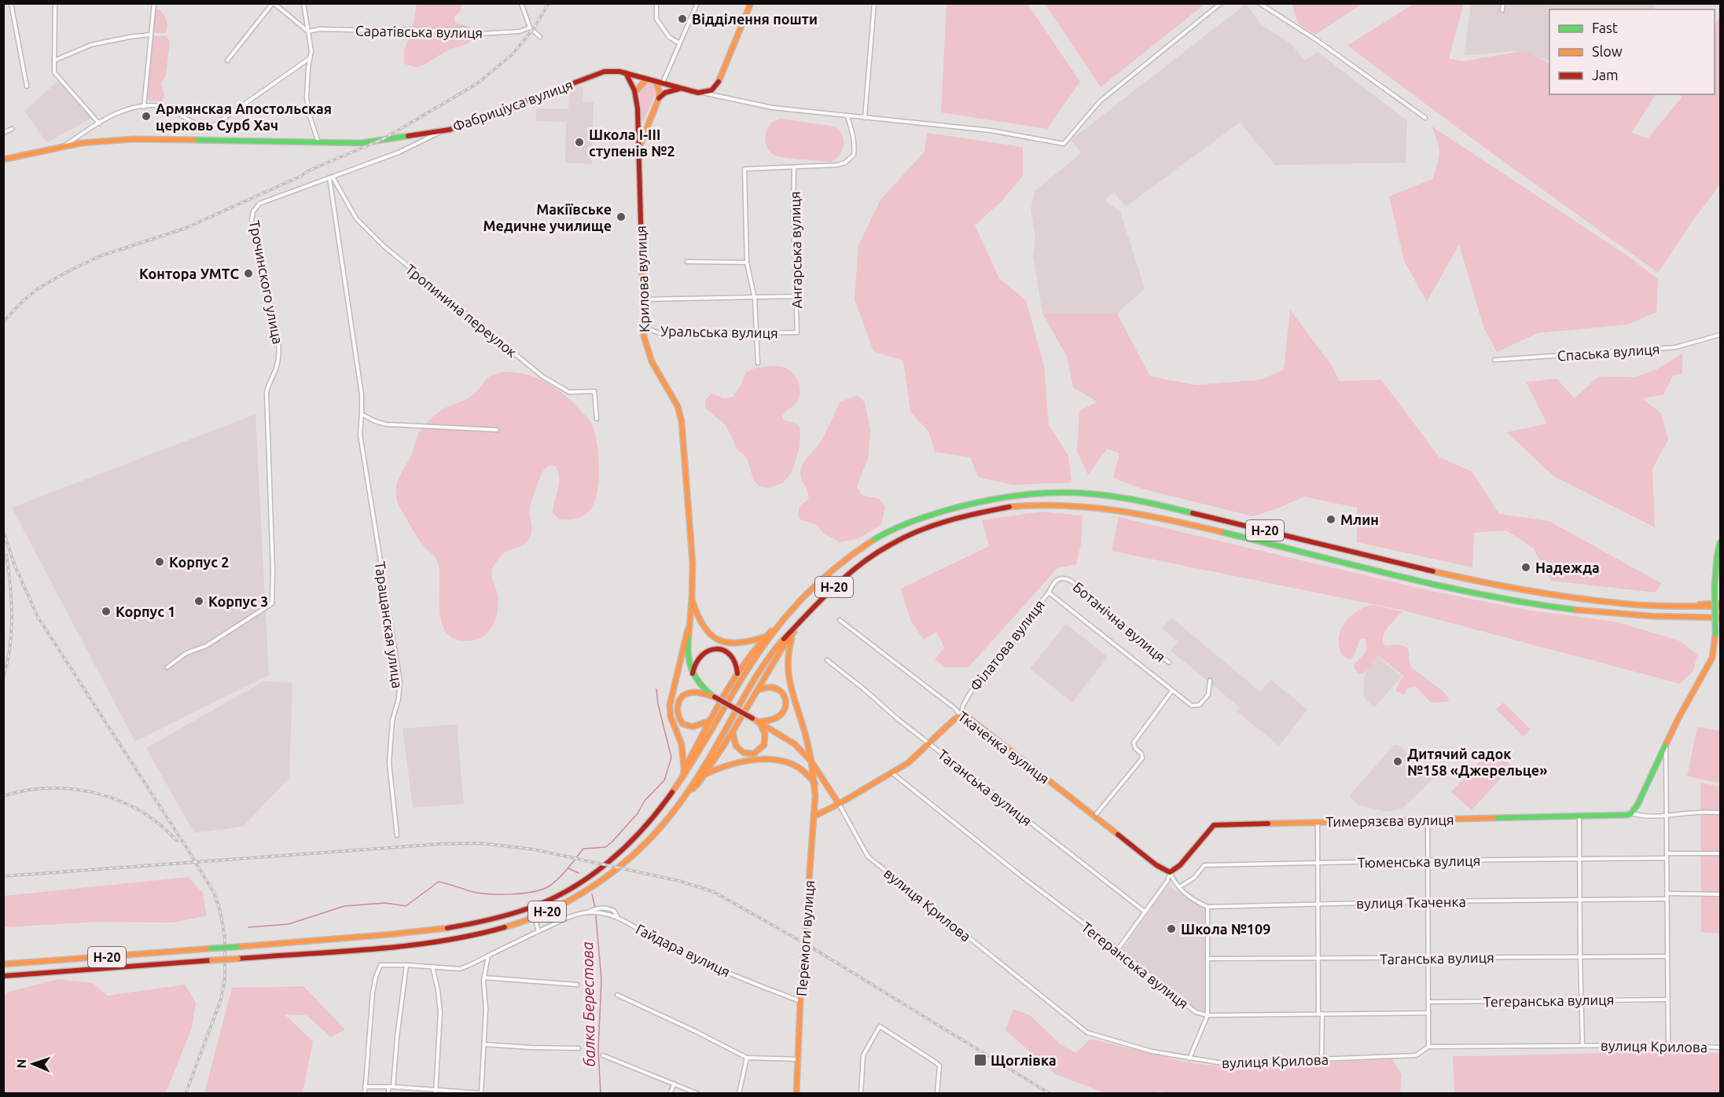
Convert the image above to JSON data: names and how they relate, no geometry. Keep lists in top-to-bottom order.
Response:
{
  "streets": {
    "main road": [
      "Фабриціуса вулиця",
      "Крилова вулиця",
      "Н-20",
      "Філатова вулиця",
      "Ткаченка вулиця",
      "Тимерязєва вулиця",
      "Перемоги вулиця"
    ],
    "street": [
      "Саратівська вулиця",
      "Ангарська вулиця",
      "Трочинского улица",
      "Тропинина переулок",
      "Уральська вулиця",
      "Спаська вулиця",
      "Ботанічна вулиця",
      "Таращанская улица",
      "Таганська вулиця",
      "Тюменська вулиця",
      "вулиця Ткаченка",
      "вулиця Крилова",
      "Гайдара вулиця",
      "Тегеранська вулиця"
    ]
  },
  "crossings": [
    ["Фабриціуса вулиця", "Трочинского улица"],
    ["Ангарська вулиця", "Уральська вулиця"],
    ["Крилова вулиця", "Уральська вулиця"],
    ["Трочинского улица", "Тропинина переулок"],
    ["Трочинского улица", "Таращанская улица"],
    ["Тропинина переулок", "Таращанская улица"],
    ["Ботанічна вулиця", "Філатова вулиця"],
    ["Філатова вулиця", "Ткаченка вулиця"],
    ["Філатова вулиця", "Таганська вулиця"],
    ["Філатова вулиця", "вулиця Крилова"],
    ["Філатова вулиця", "Перемоги вулиця"],
    ["Філатова вулиця", "Тегеранська вулиця"],
    ["Ткаченка вулиця", "Тимерязєва вулиця"],
    ["Перемоги вулиця", "Гайдара вулиця"]
  ],
  "water": ["балка Берестова"],
  "places": {
    "other": [
      "Відділення пошти",
      "Армянская Апостольская церковь Сурб Хач",
      "Школа I-III ступенів №2",
      "Макіївське Медичне училище",
      "Контора УМТС",
      "Млин",
      "Корпус 2",
      "Надежда",
      "Корпус 3",
      "Корпус 1",
      "Дитячий садок №158 «Джерельце»",
      "Школа №109"
    ],
    "transit": ["Щоглівка"]
  },
  "legend": ["Fast", "Slow", "Jam"],
  "north": "left"
}
